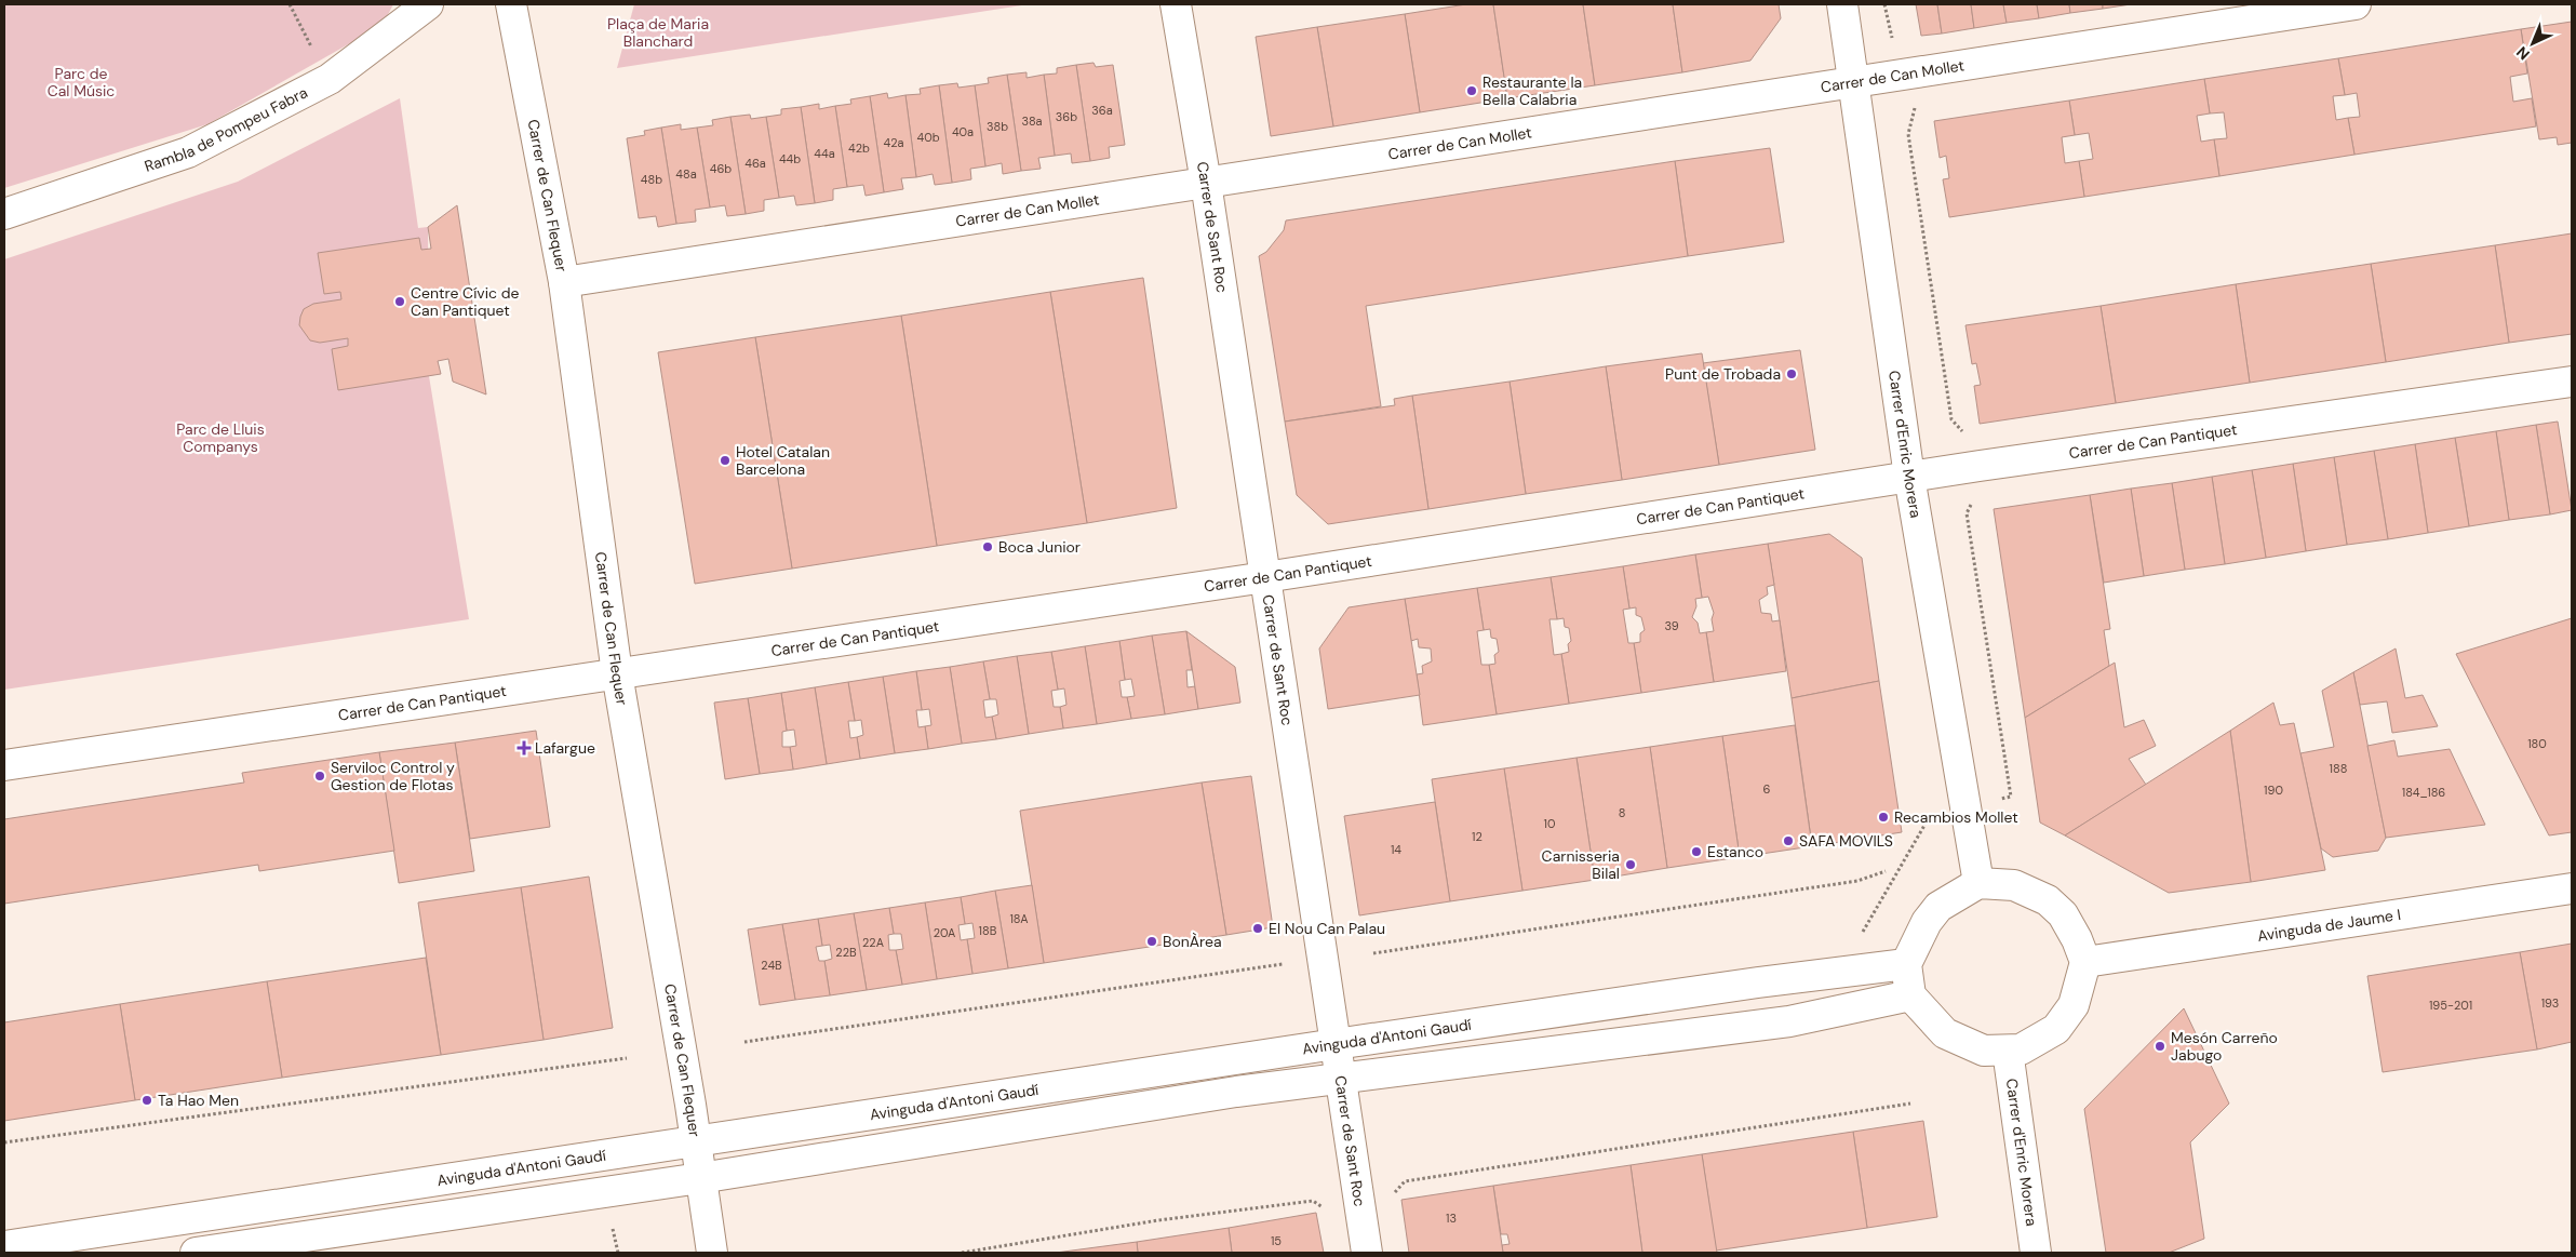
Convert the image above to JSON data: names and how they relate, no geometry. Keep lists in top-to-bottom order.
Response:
{
  "streets": {
    "street": [
      "Carrer de Can Mollet",
      "Rambla de Pompeu Fabra",
      "Carrer de Can Flequer",
      "Carrer de Sant Roc",
      "Carrer de Can Pantiquet",
      "Carrer d'Enric Morera",
      "Avinguda de Jaume I",
      "Avinguda d'Antoni Gaudí"
    ]
  },
  "crossings": [
    ["Carrer de Can Mollet", "Carrer de Can Flequer"],
    ["Carrer de Can Mollet", "Carrer de Sant Roc"],
    ["Carrer de Can Mollet", "Carrer d'Enric Morera"],
    ["Carrer de Can Flequer", "Carrer de Can Pantiquet"],
    ["Carrer de Can Flequer", "Avinguda d'Antoni Gaudí"],
    ["Carrer de Sant Roc", "Carrer de Can Pantiquet"],
    ["Carrer de Sant Roc", "Avinguda d'Antoni Gaudí"],
    ["Carrer de Can Pantiquet", "Carrer d'Enric Morera"],
    ["Carrer d'Enric Morera", "Avinguda de Jaume I"],
    ["Carrer d'Enric Morera", "Avinguda d'Antoni Gaudí"],
    ["Avinguda de Jaume I", "Avinguda d'Antoni Gaudí"]
  ],
  "parks": ["Plaça de Maria Blanchard", "Parc de Cal Músic", "Parc de Lluis Companys"],
  "places": {
    "other": [
      "Restaurante la Bella Calabria",
      "Centre Cívic de Can Pantiquet",
      "Punt de Trobada",
      "Hotel Catalan Barcelona",
      "Boca Junior",
      "Serviloc Control y Gestion de Flotas",
      "Recambios Mollet",
      "SAFA MOVILS",
      "Estanco",
      "Carnisseria Bilal",
      "El Nou Can Palau",
      "BonÀrea",
      "Mesón Carreño Jabugo",
      "Ta Hao Men"
    ],
    "health": ["Lafargue"]
  },
  "house_numbers": [
    "36a",
    "36b",
    "38a",
    "38b",
    "40a",
    "40b",
    "42a",
    "42b",
    "44a",
    "44b",
    "46a",
    "46b",
    "48a",
    "48b",
    "39",
    "180",
    "188",
    "6",
    "190",
    "184_186",
    "8",
    "10",
    "12",
    "14",
    "18A",
    "18B",
    "20A",
    "22A",
    "22B",
    "24B",
    "193",
    "195-201",
    "13",
    "15"
  ],
  "north": "bottom left"
}
